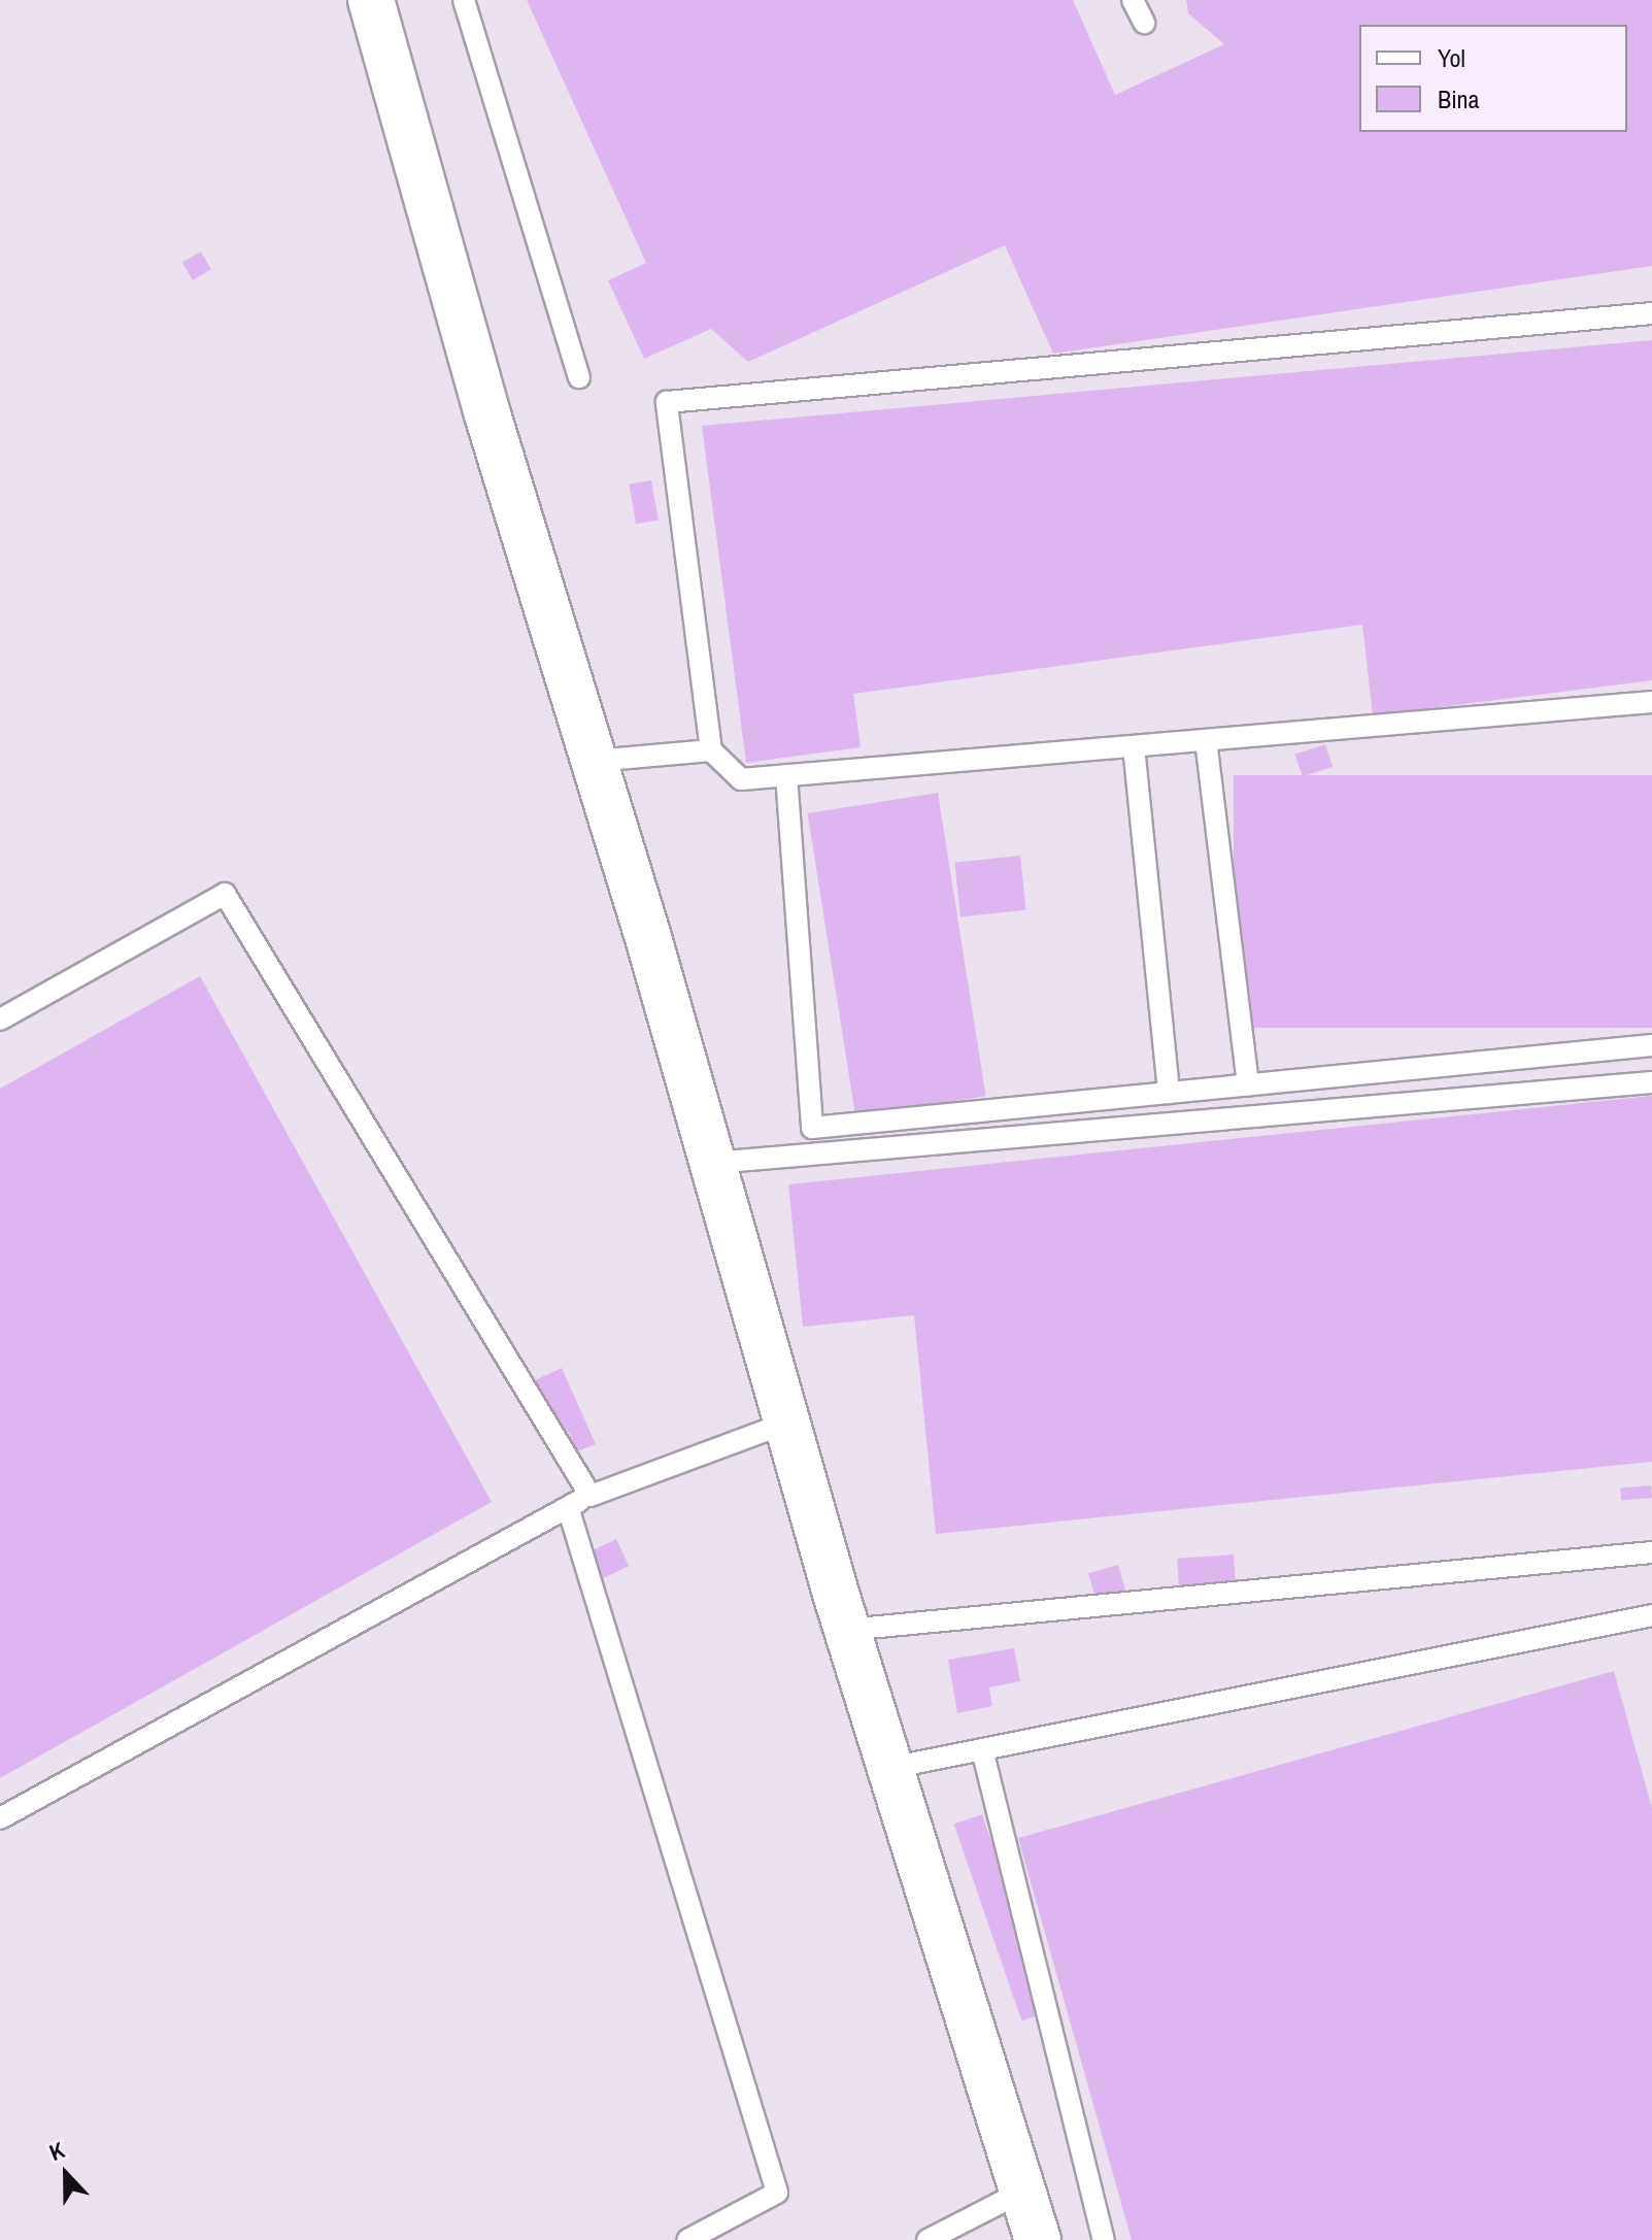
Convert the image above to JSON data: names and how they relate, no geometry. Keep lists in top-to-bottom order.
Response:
{
  "legend": ["Yol", "Bina"],
  "north": "top"
}
